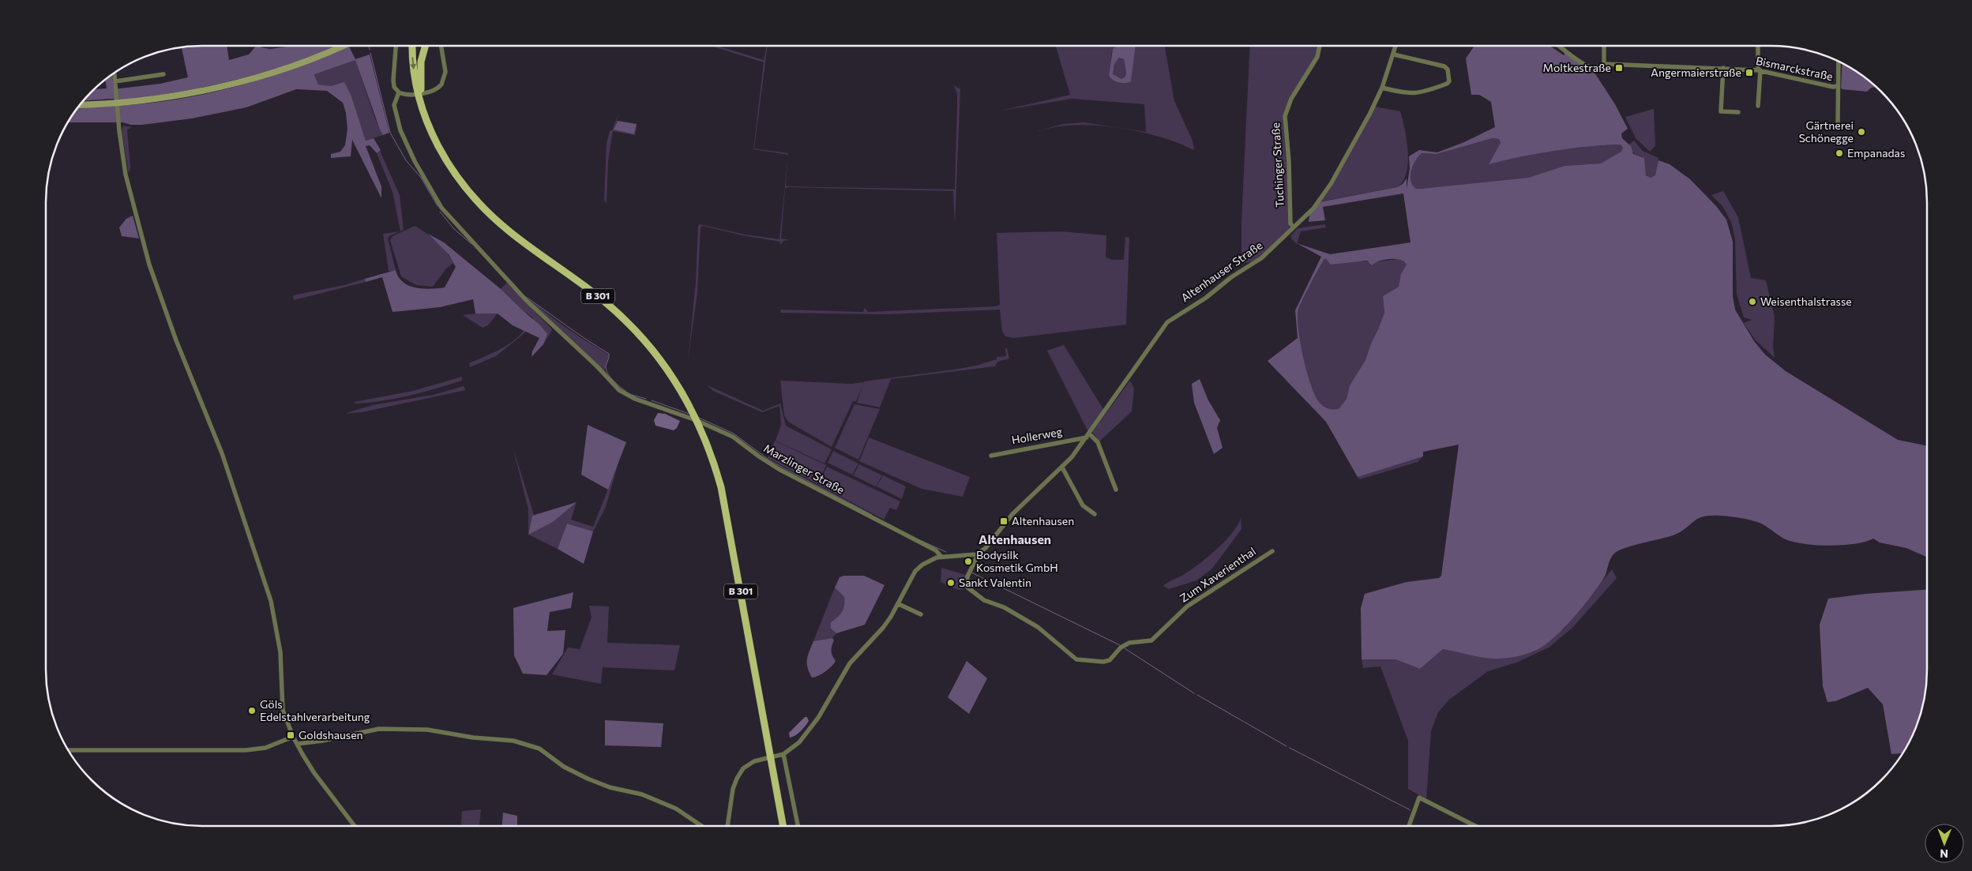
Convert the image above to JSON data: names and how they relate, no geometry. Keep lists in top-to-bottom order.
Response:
{
  "streets": {
    "main road": ["B 301"],
    "street": [
      "Bismarckstraße",
      "Tuchinger Straße",
      "Altenhauser Straße",
      "Hollerweg",
      "Marzlinger Straße",
      "Zum Xaverienthal"
    ]
  },
  "crossings": [
    ["Tuchinger Straße", "Altenhauser Straße"],
    ["Altenhauser Straße", "Hollerweg"],
    ["Altenhauser Straße", "Zum Xaverienthal"]
  ],
  "districts": ["Altenhausen"],
  "places": {
    "transit": [
      "Moltkestraße",
      "Angermaierstraße",
      "Altenhausen",
      "Goldshausen"
    ],
    "other": [
      "Gärtnerei Schönegge",
      "Empanadas",
      "Weisenthalstrasse",
      "Bodysilk Kosmetik GmbH",
      "Sankt Valentin",
      "Göls Edelstahlverarbeitung"
    ]
  },
  "north": "bottom"
}
